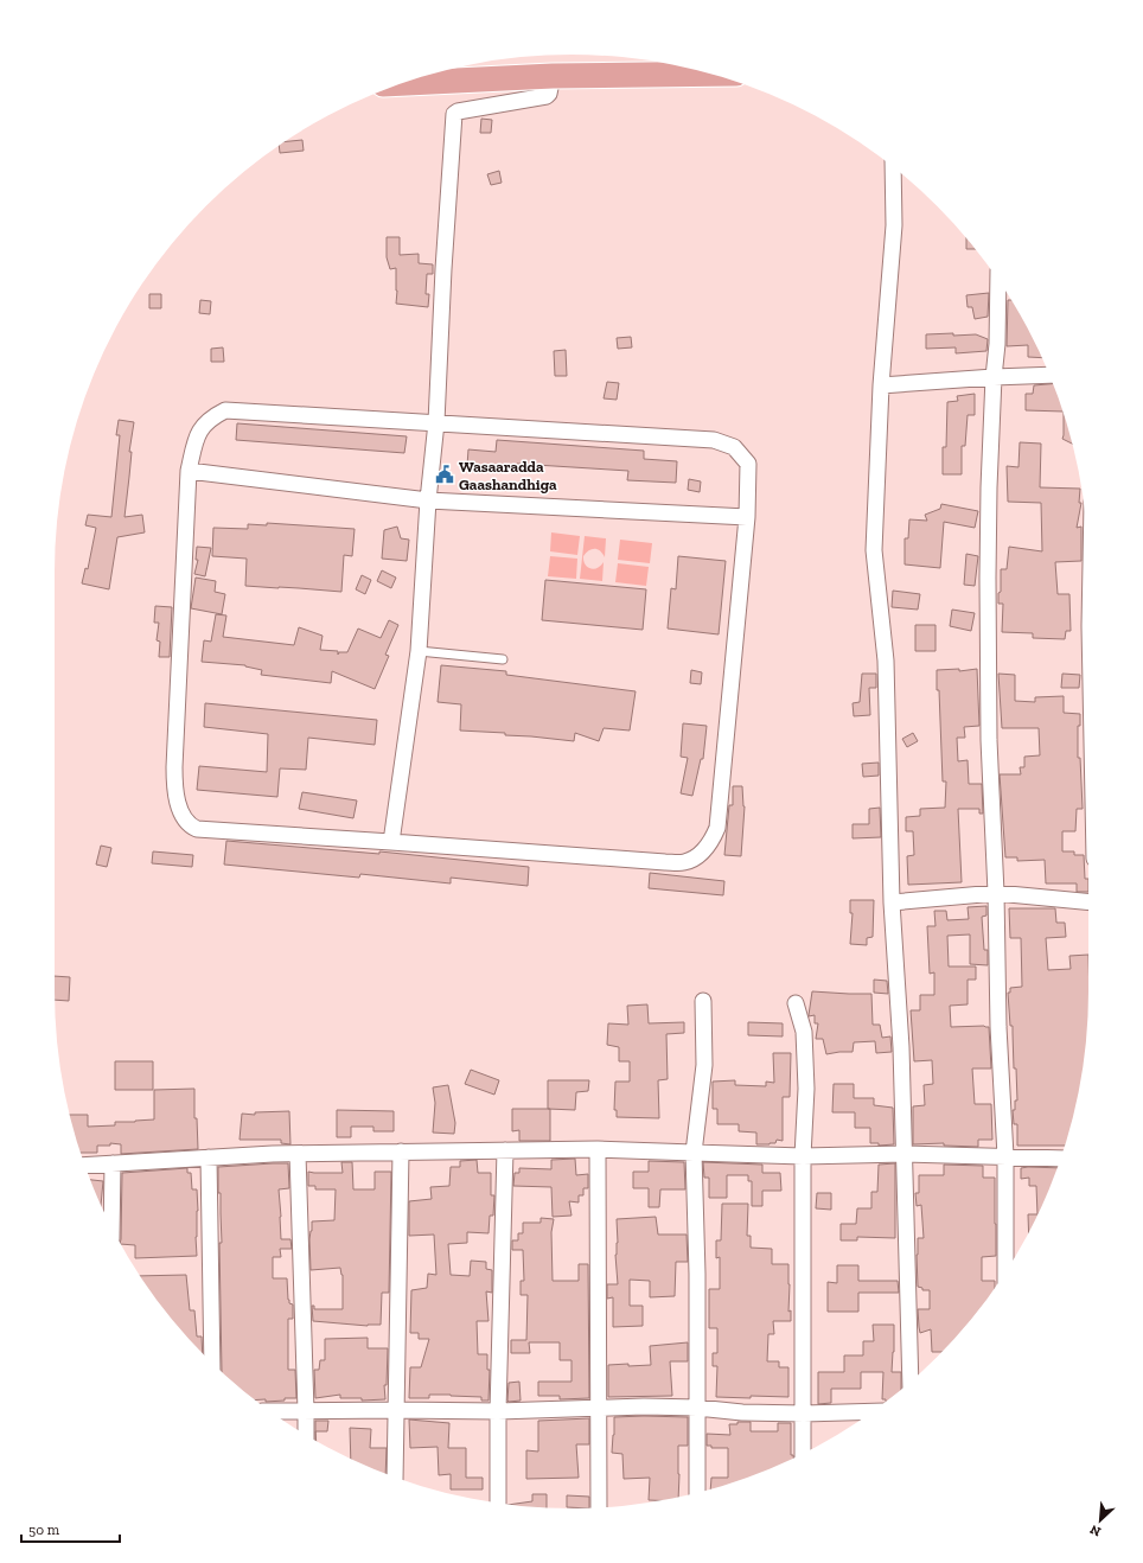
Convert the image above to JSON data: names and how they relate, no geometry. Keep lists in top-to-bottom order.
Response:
{
  "places": {
    "public building": ["Wasaaradda Gaashandhiga"]
  },
  "scale_bar": "50 m",
  "north": "bottom left"
}
